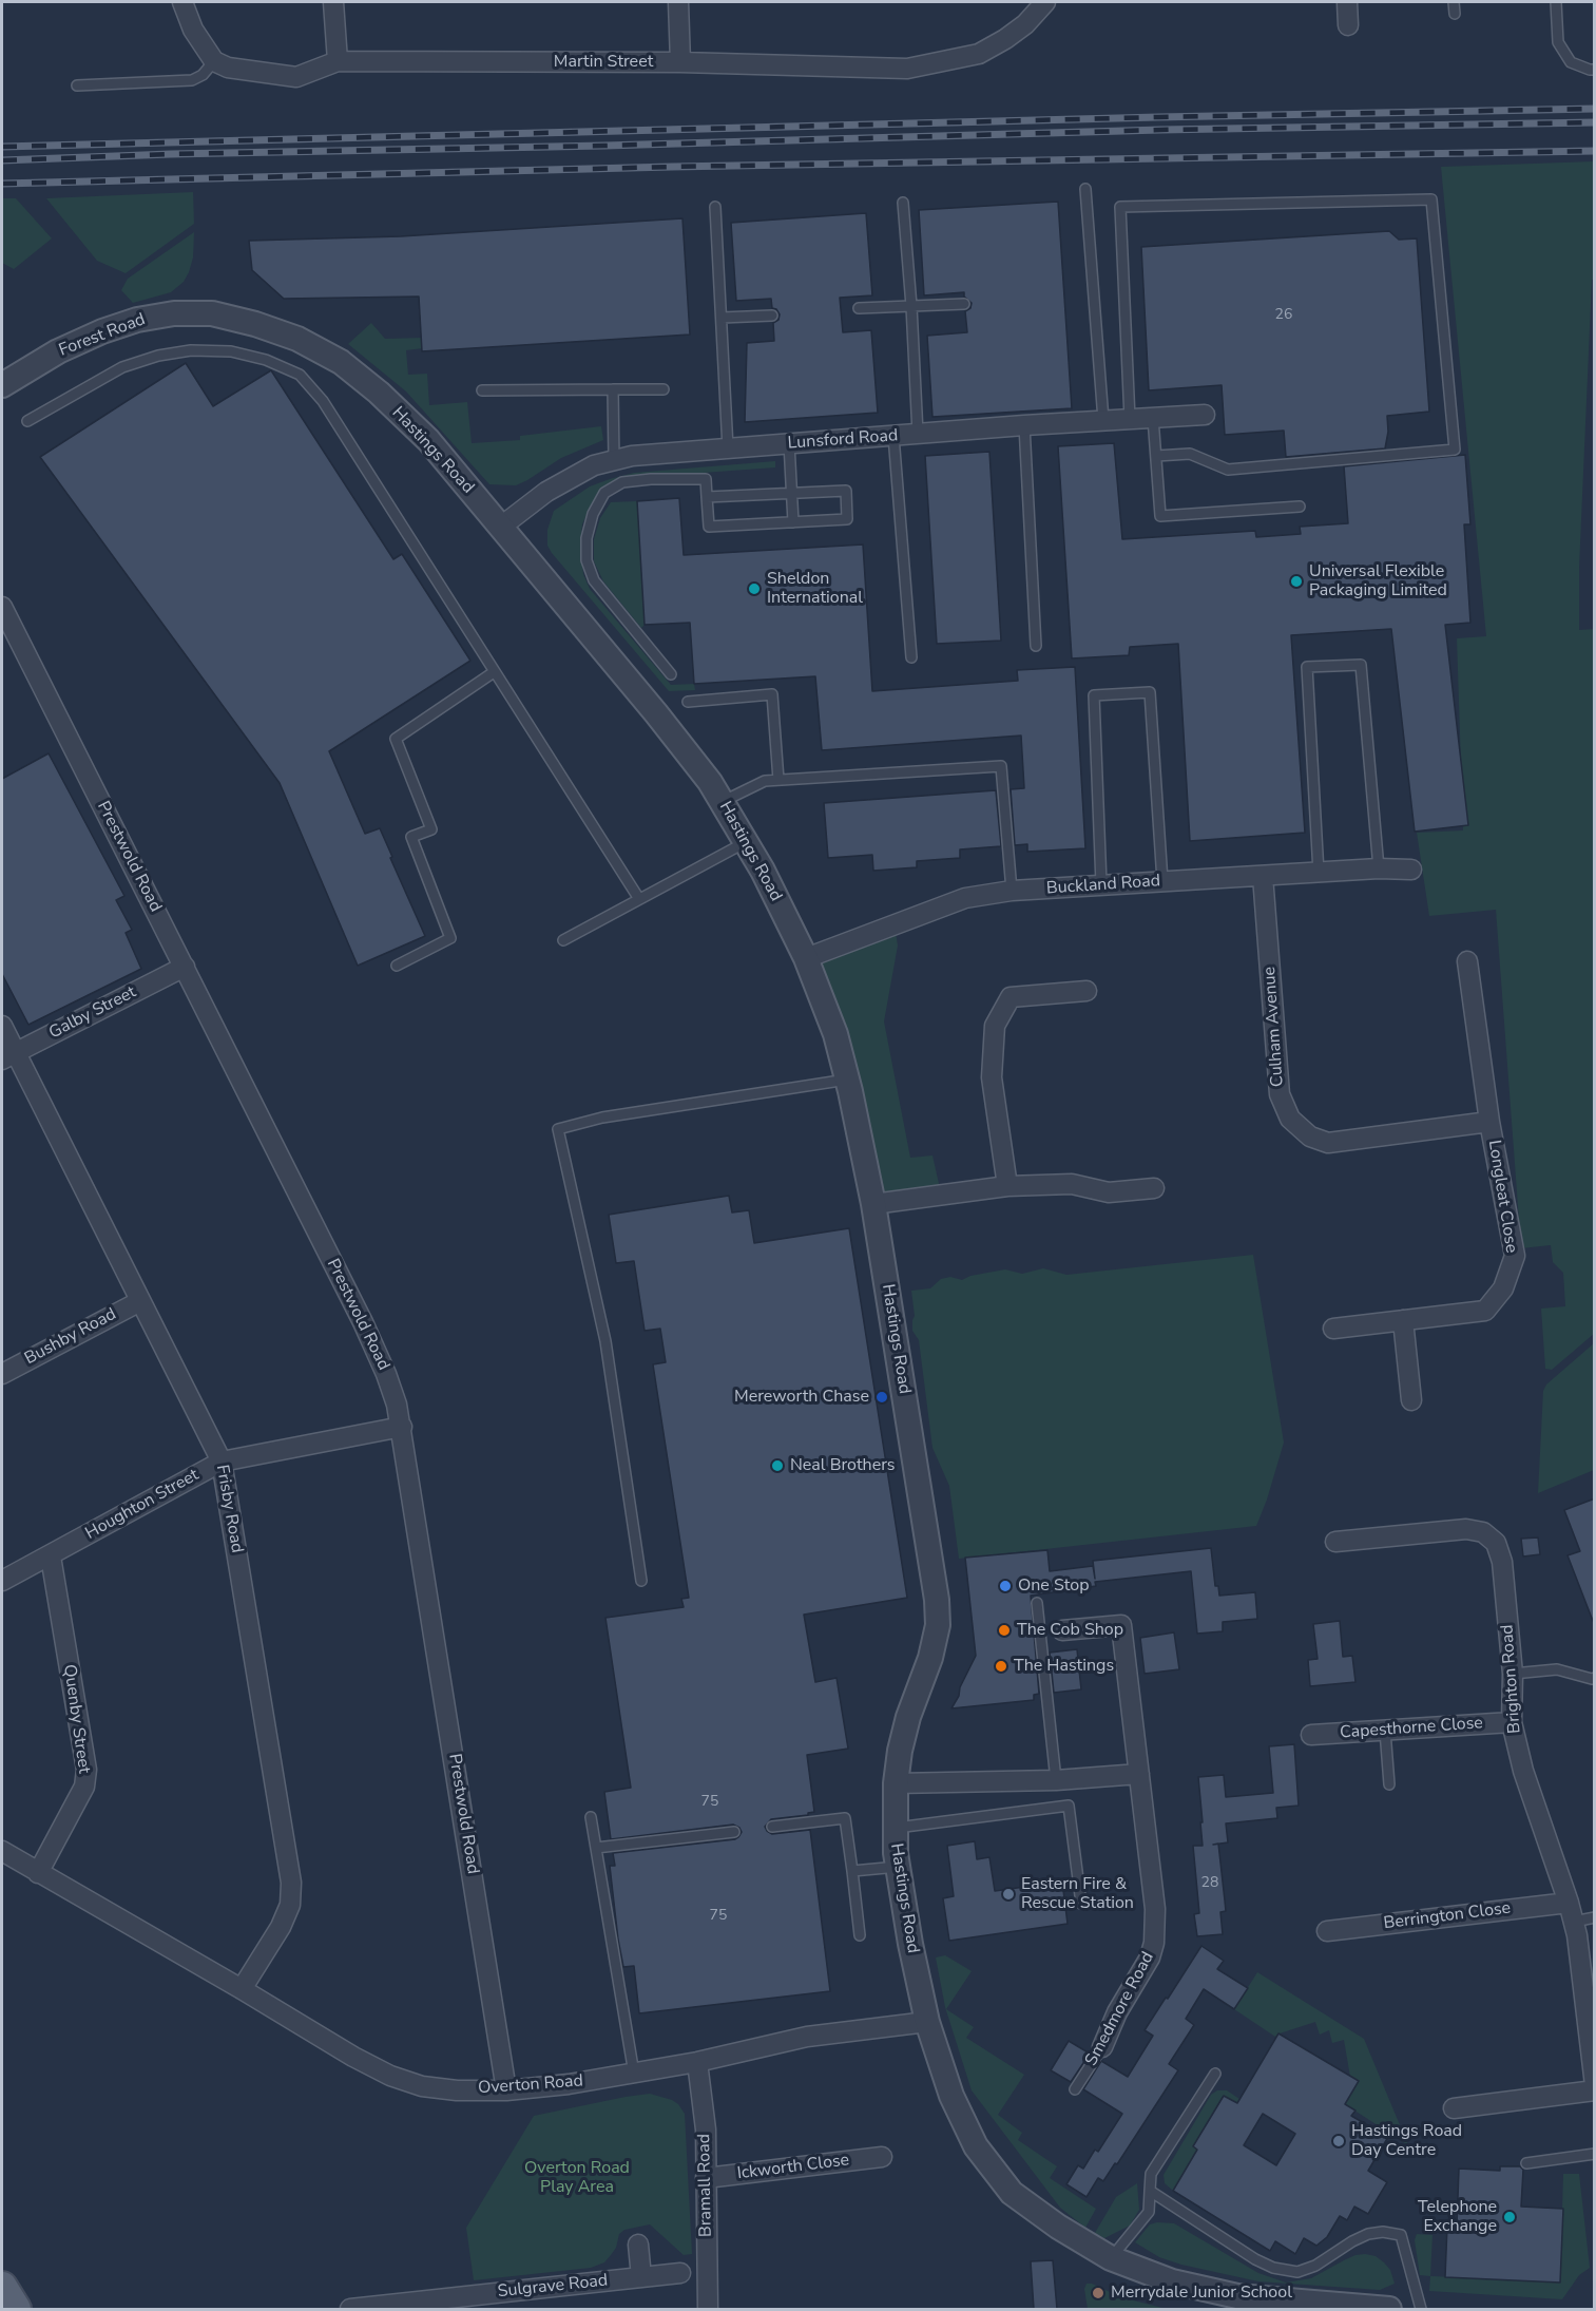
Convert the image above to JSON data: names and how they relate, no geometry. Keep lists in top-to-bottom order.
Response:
{
  "streets": {
    "street": [
      "Martin Street",
      "Forest Road",
      "Lunsford Road",
      "Hastings Road",
      "Prestwold Road",
      "Buckland Road",
      "Galby Street",
      "Culham Avenue",
      "Longleat Close",
      "Bushby Road",
      "Houghton Street",
      "Frisby Road",
      "Brighton Road",
      "Quenby Street",
      "Capesthorne Close",
      "Berrington Close",
      "Smedmore Road",
      "Overton Road",
      "Ickworth Close",
      "Bramall Road",
      "Sulgrave Road"
    ]
  },
  "crossings": [
    ["Forest Road", "Hastings Road"],
    ["Lunsford Road", "Hastings Road"],
    ["Hastings Road", "Buckland Road"],
    ["Hastings Road", "Overton Road"],
    ["Prestwold Road", "Galby Street"],
    ["Prestwold Road", "Houghton Street"],
    ["Prestwold Road", "Overton Road"],
    ["Buckland Road", "Culham Avenue"],
    ["Galby Street", "Frisby Road"],
    ["Culham Avenue", "Longleat Close"],
    ["Bushby Road", "Frisby Road"],
    ["Houghton Street", "Frisby Road"],
    ["Houghton Street", "Quenby Street"],
    ["Frisby Road", "Overton Road"],
    ["Brighton Road", "Capesthorne Close"],
    ["Brighton Road", "Berrington Close"],
    ["Quenby Street", "Overton Road"],
    ["Overton Road", "Bramall Road"],
    ["Ickworth Close", "Bramall Road"]
  ],
  "parks": ["Overton Road Play Area"],
  "places": [
    "Universal Flexible Packaging Limited",
    "Sheldon International",
    "Mereworth Chase",
    "Neal Brothers",
    "One Stop",
    "The Cob Shop",
    "The Hastings",
    "Eastern Fire & Rescue Station",
    "Hastings Road Day Centre",
    "Telephone Exchange",
    "Merrydale Junior School"
  ],
  "house_numbers": [
    "26",
    "75",
    "28",
    "75"
  ]
}
